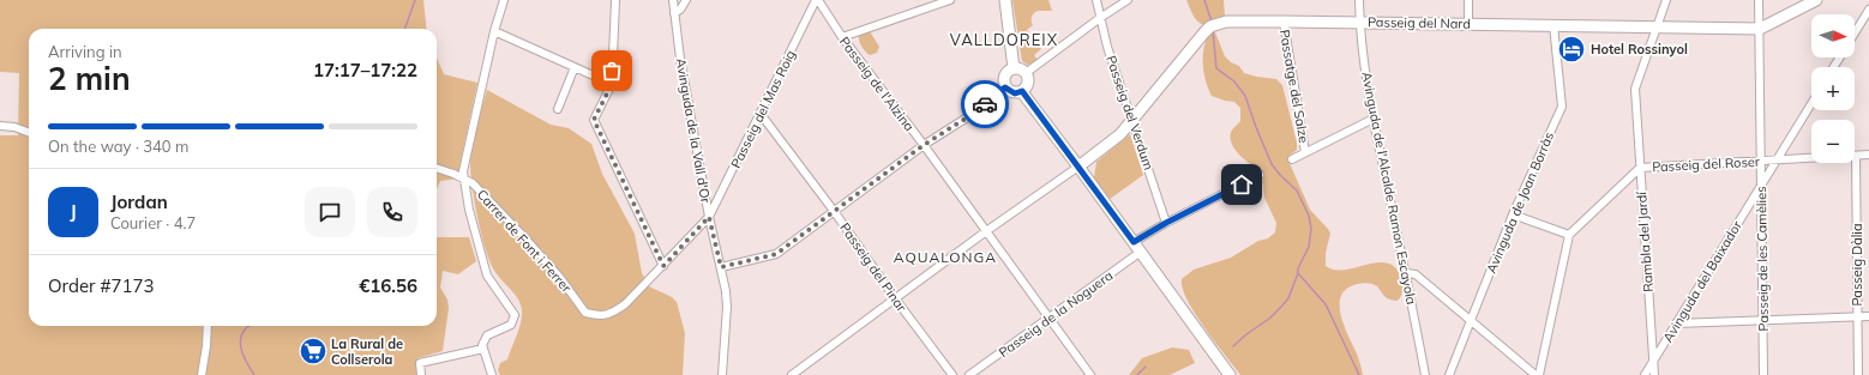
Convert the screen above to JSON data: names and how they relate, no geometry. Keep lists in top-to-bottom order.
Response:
{
  "streets": {
    "street": [
      "Passeig del Nard",
      "Passeig de l'Alzina",
      "Passatge del Salze",
      "Passeig del Mas Roig",
      "Passeig del Verdum",
      "Avinguda de la Vall d'Or",
      "Passeig del Roser",
      "Avinguda de l'Alcalde Ramon Escayola",
      "Avinguda de Joan Borràs",
      "Carrer de Font i Ferrer",
      "Rambla del Jardí",
      "Passeig de les Camèlies",
      "Passeig Dàlia",
      "Passeig del Pinar",
      "Avinguda del Baixador",
      "Passeig de la Noguera"
    ]
  },
  "crossings": [
    ["Passeig del Nard", "Passatge del Salze"],
    ["Passeig del Nard", "Passeig del Verdum"],
    ["Passeig del Nard", "Avinguda de l'Alcalde Ramon Escayola"],
    ["Passeig del Nard", "Avinguda de Joan Borràs"],
    ["Passeig del Nard", "Rambla del Jardí"],
    ["Passeig del Nard", "Passeig de les Camèlies"],
    ["Passeig de l'Alzina", "Passeig del Mas Roig"],
    ["Passeig de l'Alzina", "Passeig de la Noguera"],
    ["Passeig del Mas Roig", "Avinguda de la Vall d'Or"],
    ["Passeig del Mas Roig", "Carrer de Font i Ferrer"],
    ["Passeig del Mas Roig", "Passeig del Pinar"],
    ["Avinguda de la Vall d'Or", "Carrer de Font i Ferrer"],
    ["Passeig del Roser", "Rambla del Jardí"],
    ["Passeig del Roser", "Passeig de les Camèlies"],
    ["Passeig del Roser", "Passeig Dàlia"],
    ["Passeig del Roser", "Avinguda del Baixador"],
    ["Rambla del Jardí", "Avinguda del Baixador"],
    ["Passeig de les Camèlies", "Avinguda del Baixador"]
  ],
  "districts": ["VALLDOREIX", "AQUALONGA"],
  "places": {
    "hotel": ["Hotel Rossinyol"],
    "supermarket": ["La Rural de Collserola"]
  },
  "north": "right",
  "page": {
    "map_buttons": ["+", "−"],
    "heading": ["2 min", "Arriving in", "17:17–17:22"],
    "panel": [
      "Jordan",
      "Courier · 4.7",
      "Order #7173",
      "€16.56"
    ],
    "bar": "On the way · 340 m",
    "round": "J"
  }
}
